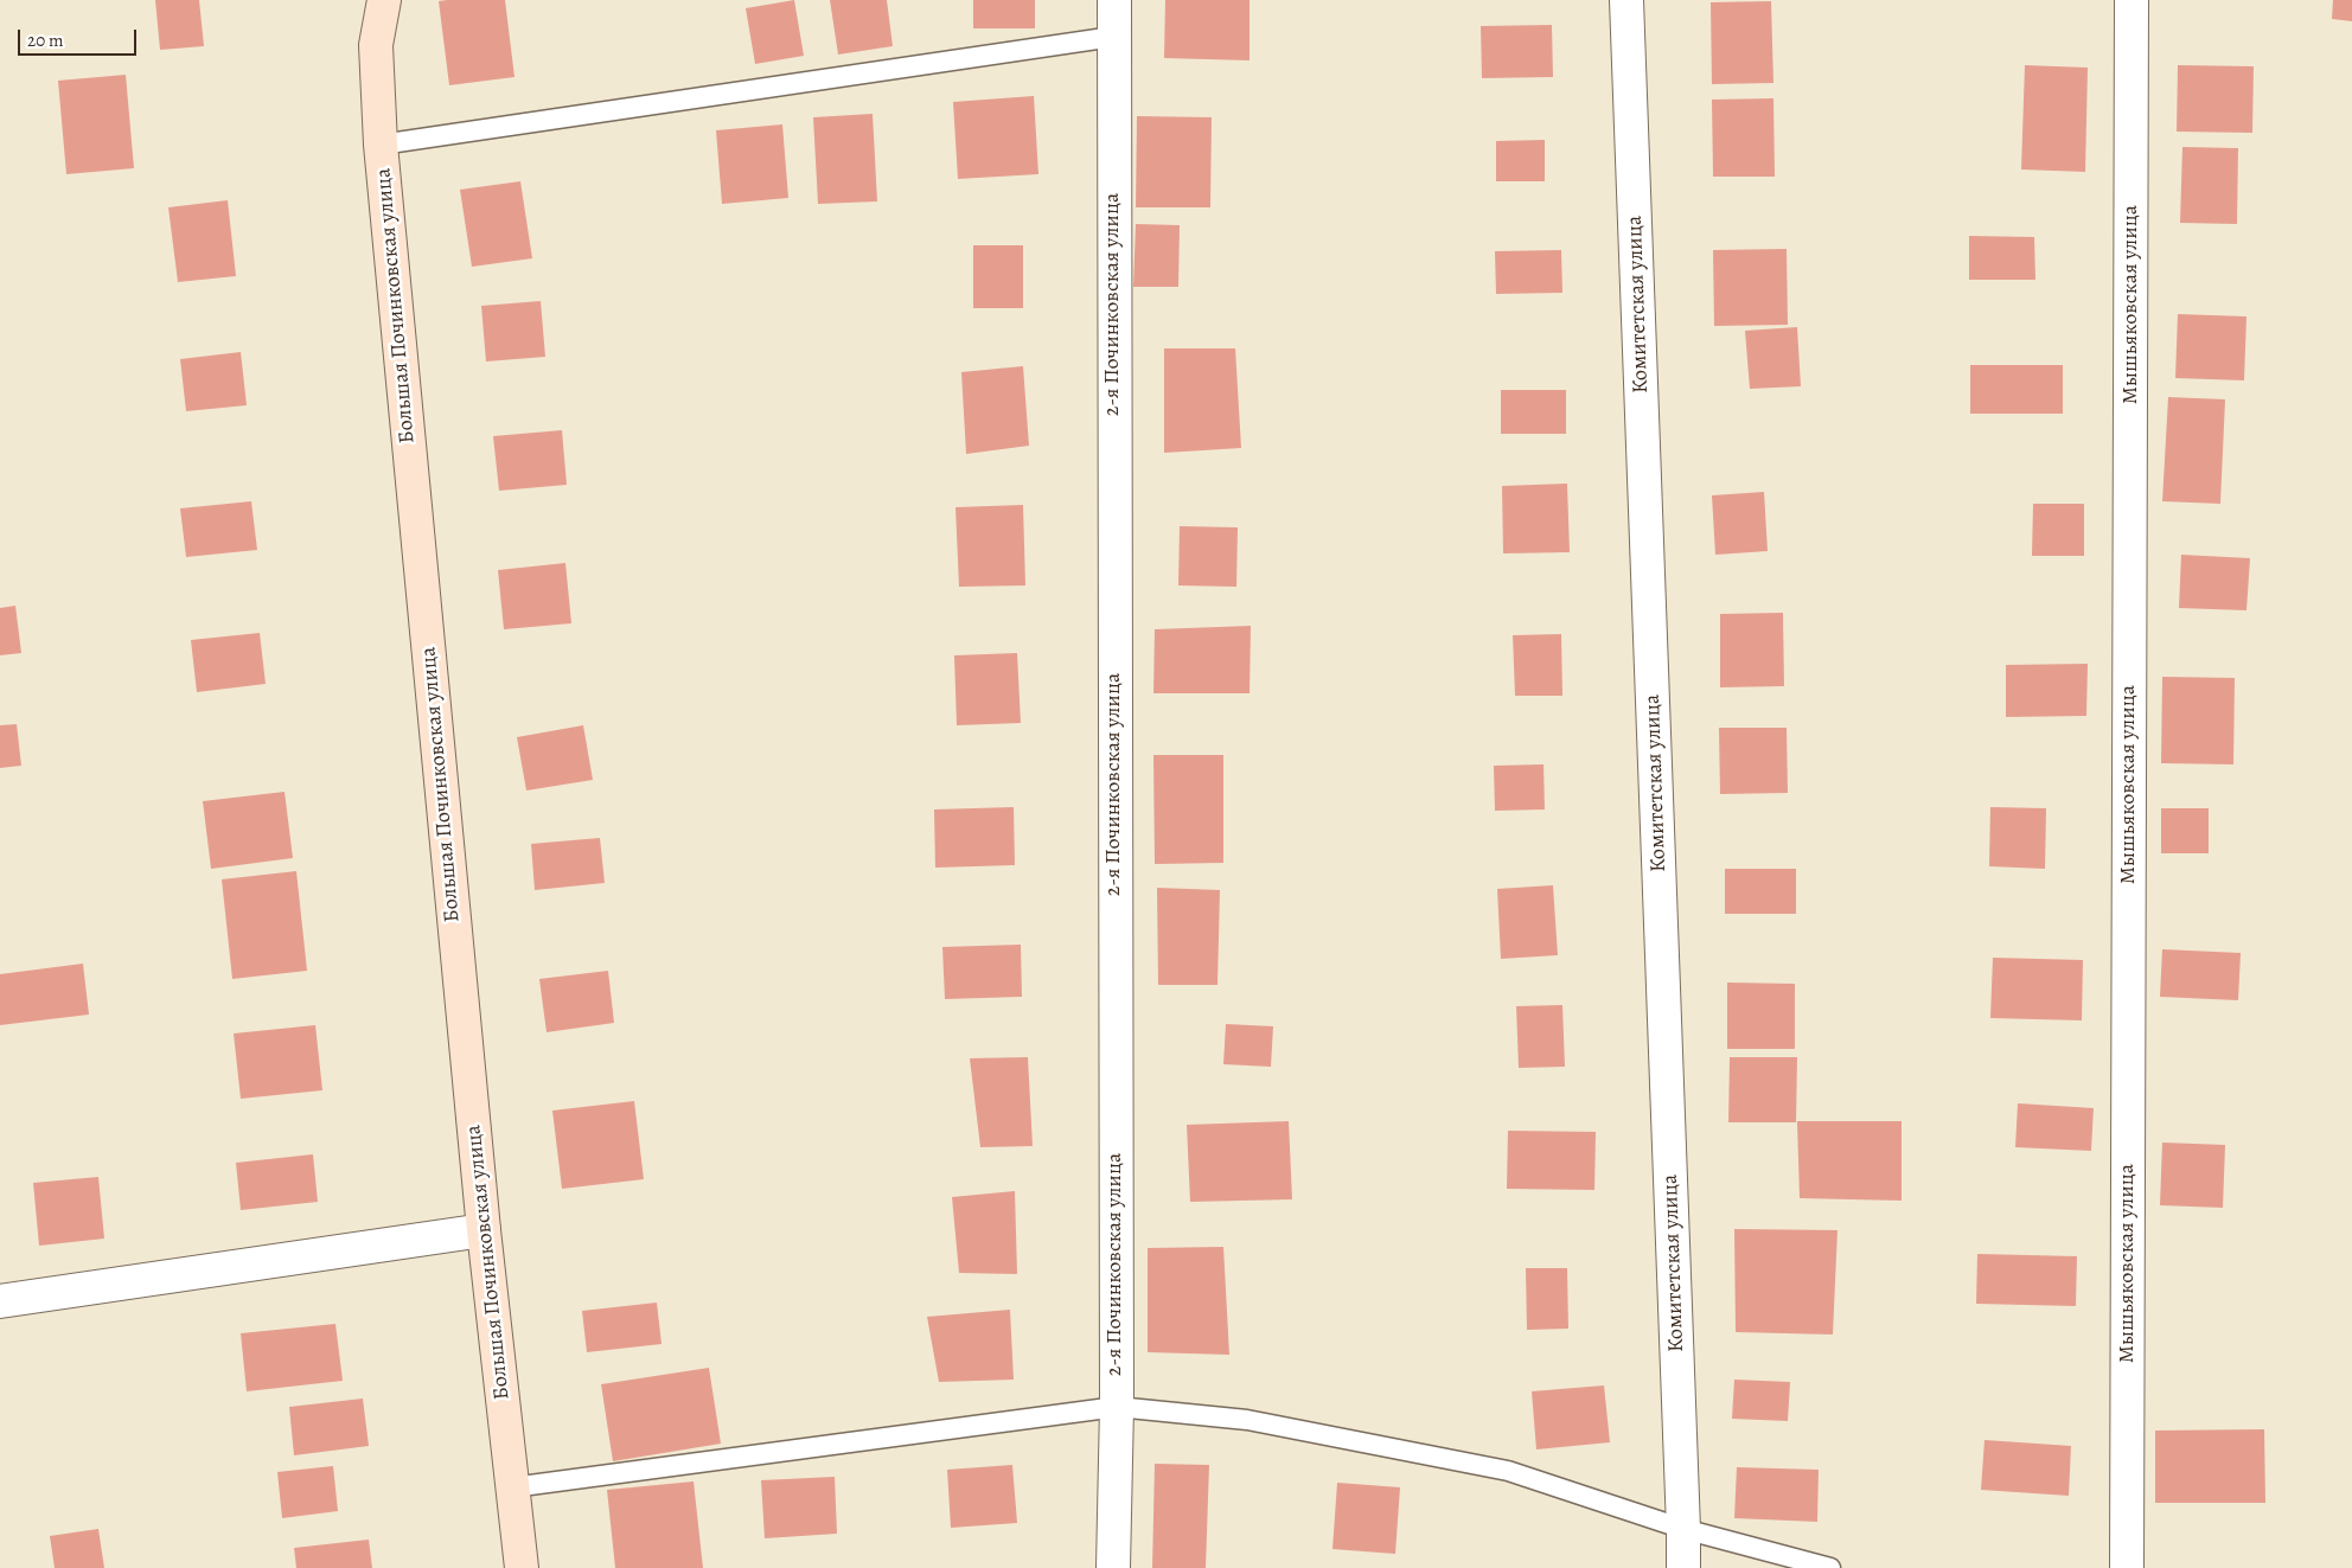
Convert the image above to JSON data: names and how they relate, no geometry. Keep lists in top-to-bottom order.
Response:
{
  "streets": {
    "street": [
      "2-я Починковская улица",
      "Комитетская улица",
      "Мышьяковская улица",
      "Большая Починковская улица"
    ]
  },
  "scale_bar": "20 m"
}
